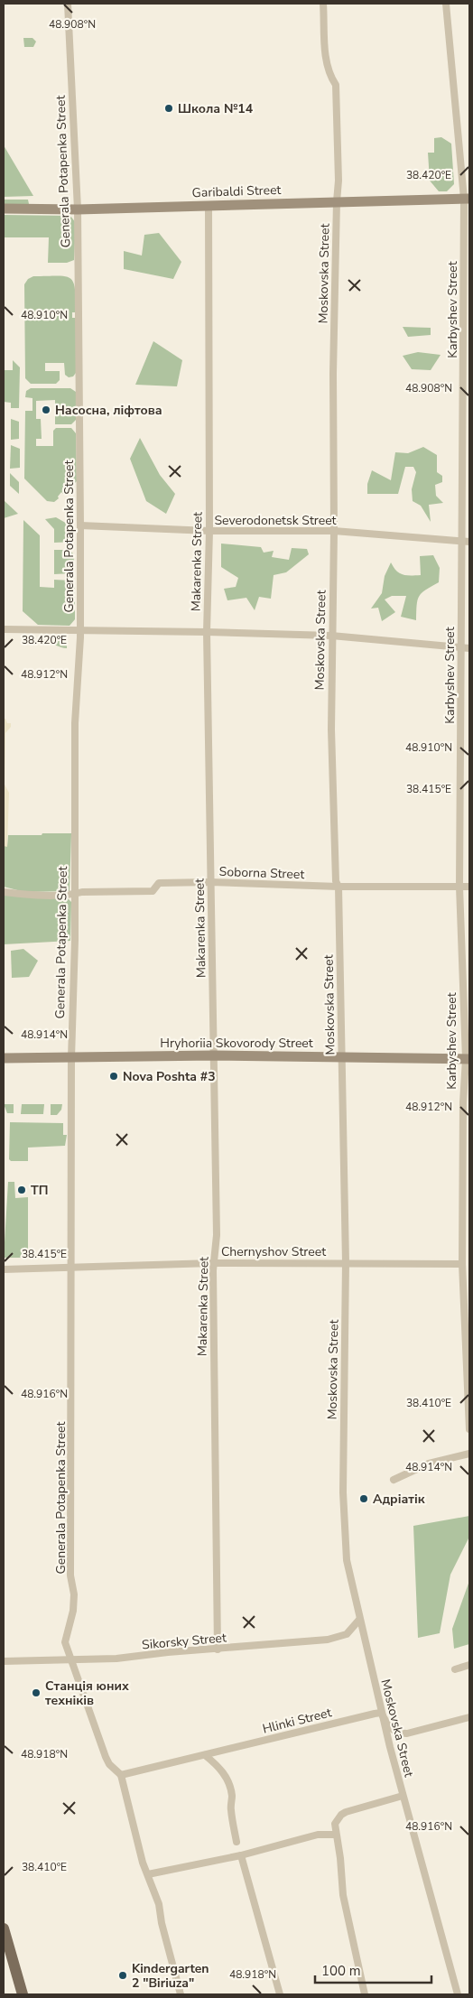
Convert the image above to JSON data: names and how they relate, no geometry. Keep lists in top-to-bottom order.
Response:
{
  "streets": {
    "street": [
      "Generala Potapenka Street",
      "Garibaldi Street",
      "Moskovska Street",
      "Karbyshev Street",
      "Severodonetsk Street",
      "Makarenka Street",
      "Soborna Street",
      "Hryhoriia Skovorody Street",
      "Chernyshov Street",
      "Sikorsky Street",
      "Hlinki Street"
    ]
  },
  "crossings": [
    ["Generala Potapenka Street", "Garibaldi Street"],
    ["Generala Potapenka Street", "Severodonetsk Street"],
    ["Generala Potapenka Street", "Soborna Street"],
    ["Generala Potapenka Street", "Hryhoriia Skovorody Street"],
    ["Generala Potapenka Street", "Chernyshov Street"],
    ["Generala Potapenka Street", "Sikorsky Street"],
    ["Generala Potapenka Street", "Hlinki Street"],
    ["Garibaldi Street", "Moskovska Street"],
    ["Garibaldi Street", "Karbyshev Street"],
    ["Garibaldi Street", "Makarenka Street"],
    ["Moskovska Street", "Severodonetsk Street"],
    ["Moskovska Street", "Soborna Street"],
    ["Moskovska Street", "Hryhoriia Skovorody Street"],
    ["Moskovska Street", "Chernyshov Street"],
    ["Moskovska Street", "Sikorsky Street"],
    ["Moskovska Street", "Hlinki Street"],
    ["Karbyshev Street", "Severodonetsk Street"],
    ["Karbyshev Street", "Soborna Street"],
    ["Karbyshev Street", "Hryhoriia Skovorody Street"],
    ["Karbyshev Street", "Chernyshov Street"],
    ["Severodonetsk Street", "Makarenka Street"],
    ["Makarenka Street", "Soborna Street"],
    ["Makarenka Street", "Hryhoriia Skovorody Street"],
    ["Makarenka Street", "Chernyshov Street"],
    ["Makarenka Street", "Sikorsky Street"]
  ],
  "places": [
    "Школа №14",
    "Насосна, ліфтова",
    "Nova Poshta #3",
    "ТП",
    "Адріатік",
    "Станція юних техніків",
    "Kindergarten 2 \"Biriuza\""
  ],
  "scale_bar": "100 m",
  "coordinates": [
    "48.908°N",
    "38.420°E",
    "48.910°N",
    "48.912°N",
    "38.415°E",
    "48.914°N",
    "48.916°N",
    "38.410°E",
    "48.918°N"
  ]
}
